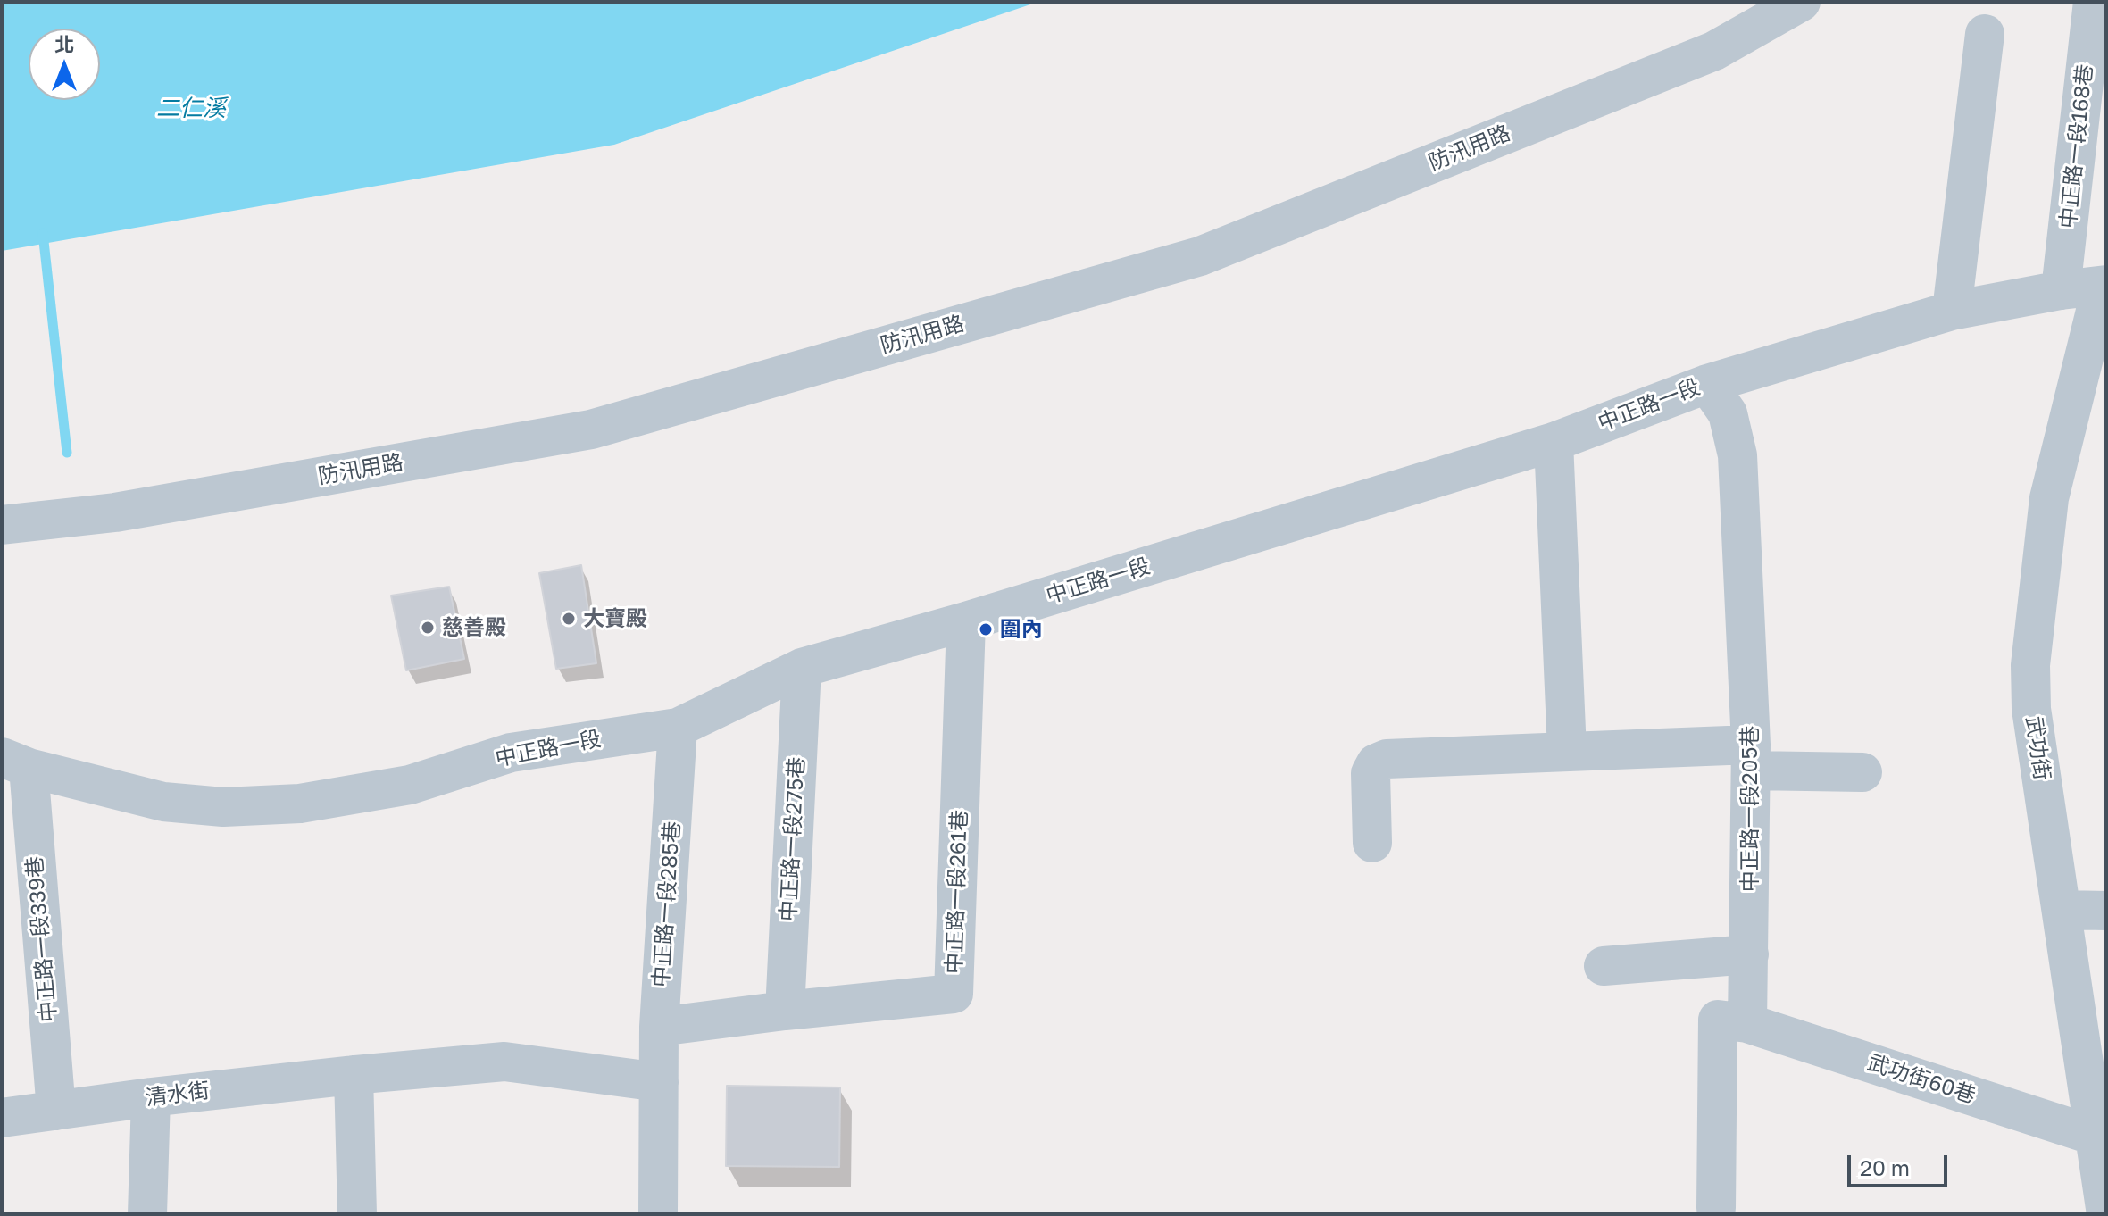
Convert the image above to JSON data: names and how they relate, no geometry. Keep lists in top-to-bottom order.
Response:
{
  "streets": {
    "street": [
      "中正路一段168巷",
      "防汛用路",
      "中正路一段",
      "武功街",
      "中正路一段205巷",
      "中正路一段275巷",
      "中正路一段261巷",
      "中正路一段285巷",
      "中正路一段339巷",
      "武功街60巷",
      "清水街"
    ]
  },
  "crossings": [
    ["中正路一段168巷", "中正路一段"],
    ["中正路一段", "武功街"],
    ["中正路一段", "中正路一段205巷"],
    ["中正路一段", "中正路一段275巷"],
    ["中正路一段", "中正路一段261巷"],
    ["中正路一段", "中正路一段285巷"],
    ["中正路一段", "中正路一段339巷"],
    ["武功街", "武功街60巷"],
    ["中正路一段205巷", "武功街60巷"],
    ["中正路一段275巷", "中正路一段261巷"],
    ["中正路一段261巷", "中正路一段285巷"],
    ["中正路一段285巷", "清水街"],
    ["中正路一段339巷", "清水街"]
  ],
  "water": ["二仁溪"],
  "places": ["大寶殿", "慈善殿", "圍內"],
  "scale_bar": "20 m",
  "north": "top"
}
